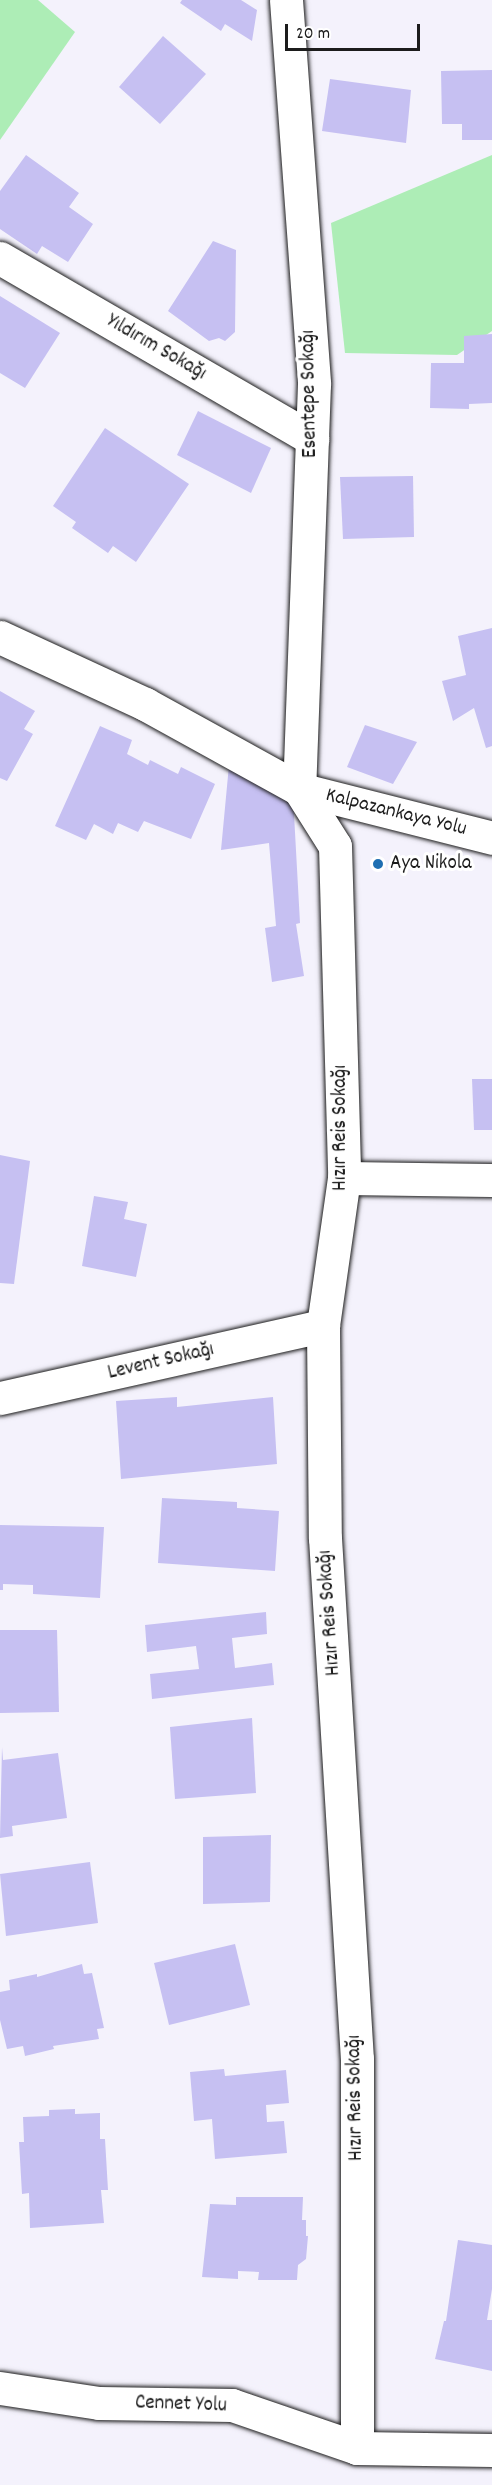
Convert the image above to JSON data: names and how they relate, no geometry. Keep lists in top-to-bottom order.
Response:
{
  "streets": {
    "street": [
      "Yıldırım Sokağı",
      "Esentepe Sokağı",
      "Kalpazankaya Yolu",
      "Hızır Reis Sokağı",
      "Levent Sokağı",
      "Cennet Yolu"
    ]
  },
  "crossings": [
    ["Yıldırım Sokağı", "Esentepe Sokağı"],
    ["Esentepe Sokağı", "Kalpazankaya Yolu"],
    ["Esentepe Sokağı", "Hızır Reis Sokağı"],
    ["Kalpazankaya Yolu", "Hızır Reis Sokağı"],
    ["Hızır Reis Sokağı", "Levent Sokağı"],
    ["Hızır Reis Sokağı", "Cennet Yolu"]
  ],
  "places": ["Aya Nikola"],
  "scale_bar": "20 m"
}
